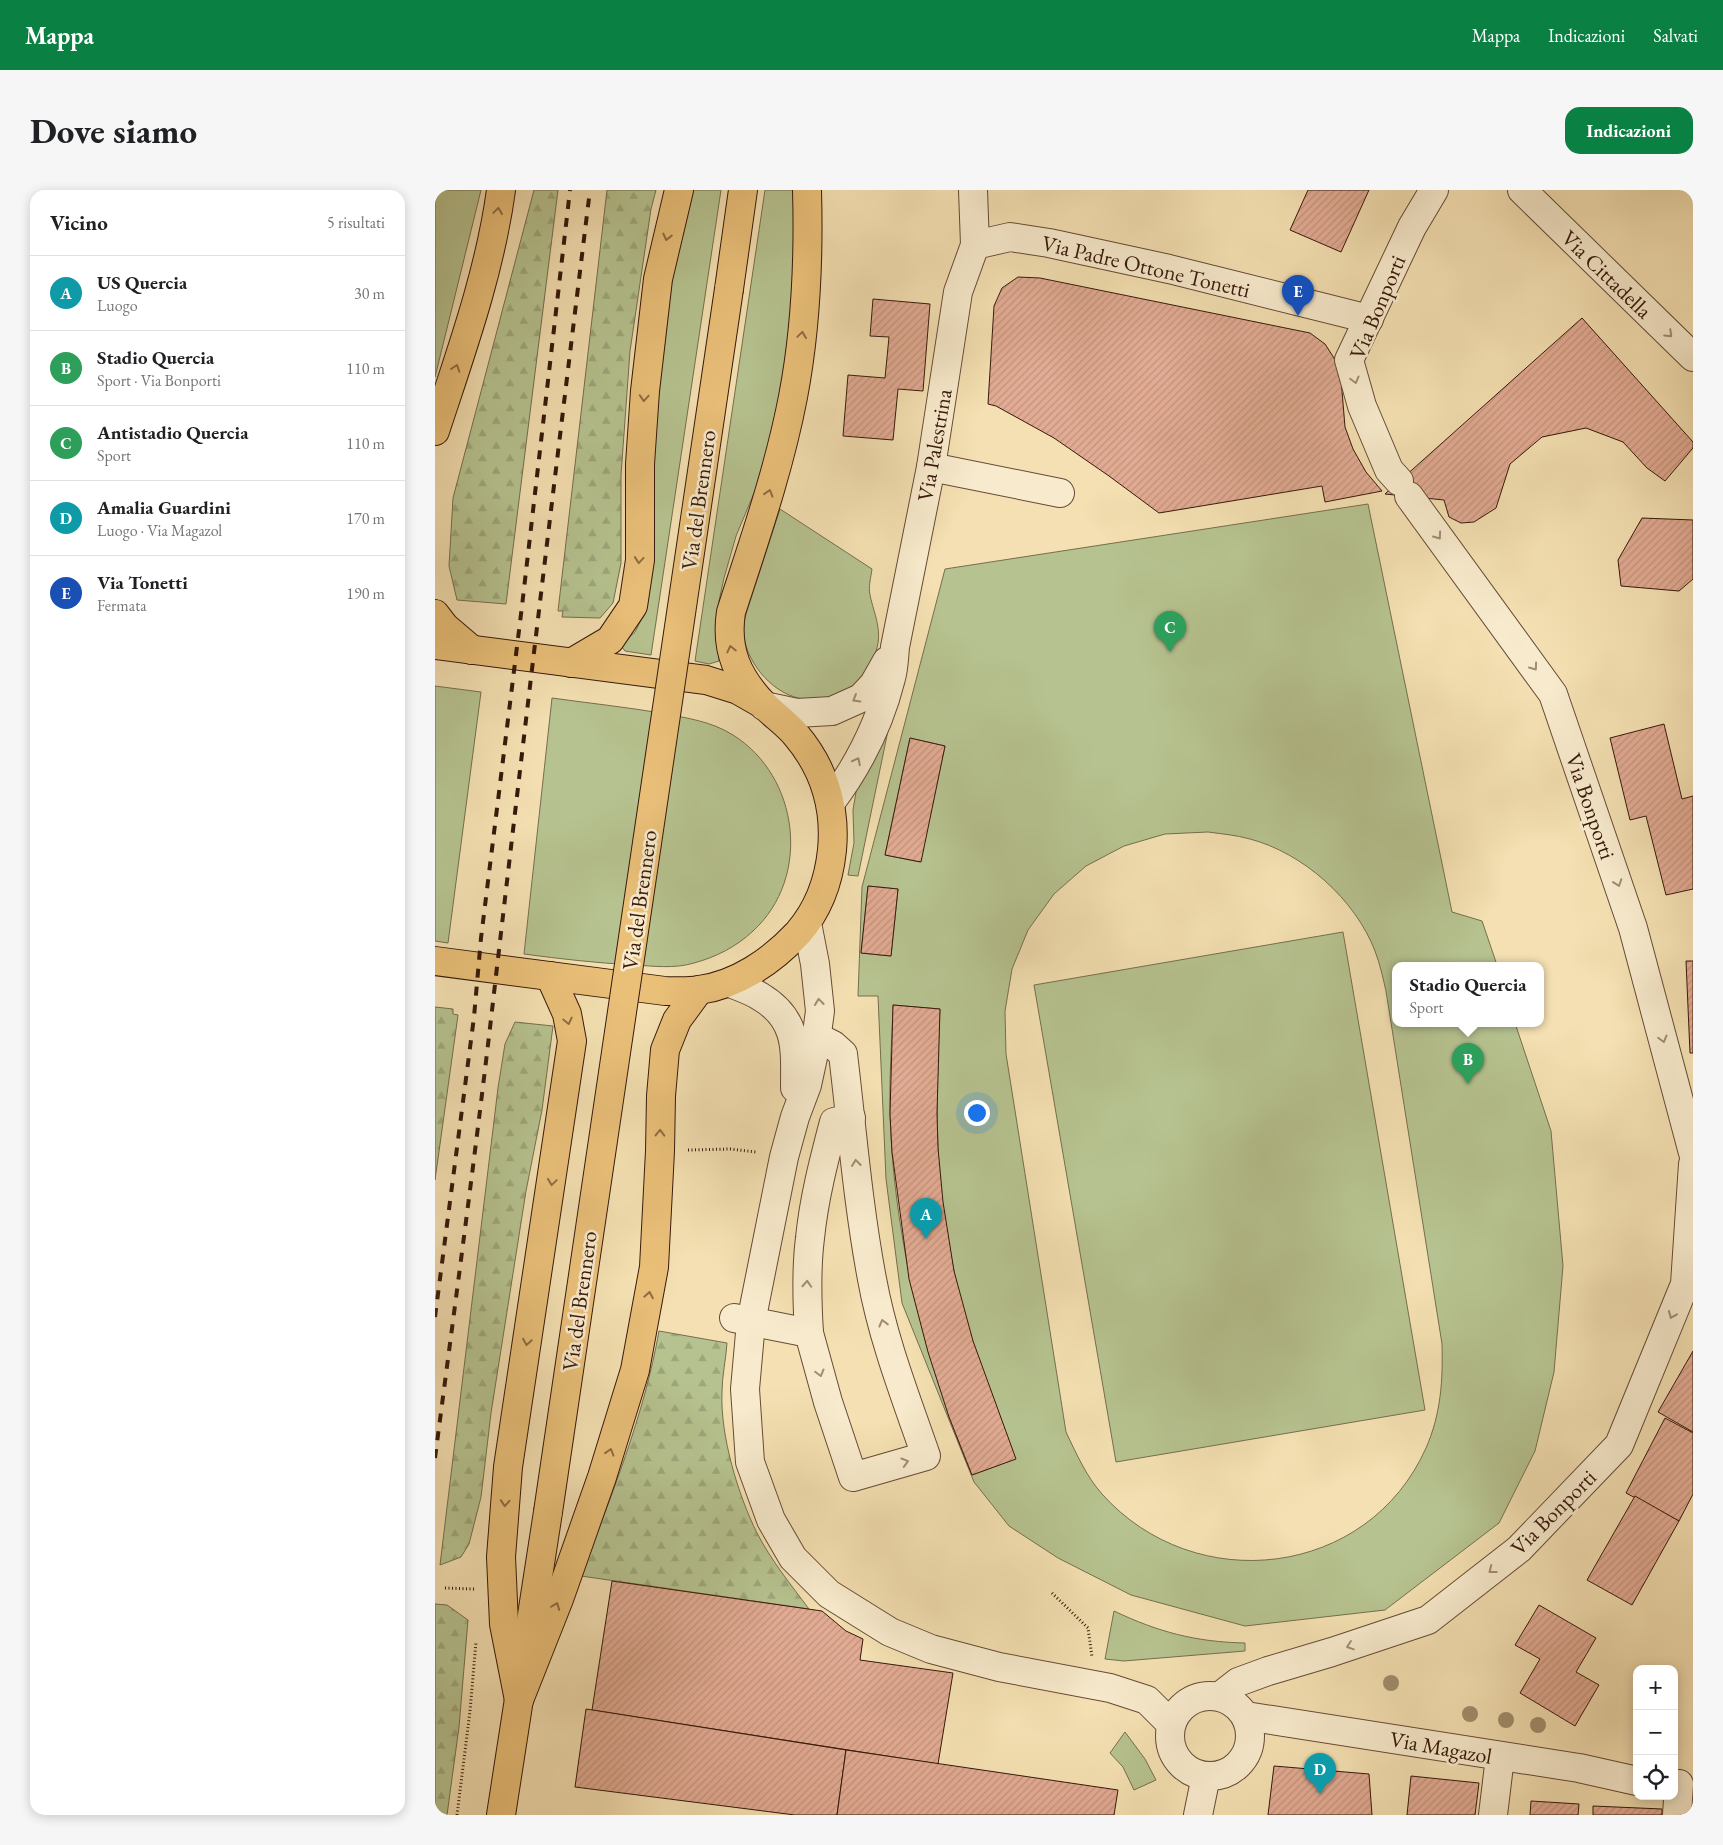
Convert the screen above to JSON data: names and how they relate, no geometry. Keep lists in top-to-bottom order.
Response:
{
  "streets": {
    "main road": ["Via del Brennero"],
    "street": [
      "Via Padre Ottone Tonetti",
      "Via Cittadella",
      "Via Bonporti",
      "Via Palestrina",
      "Via Magazol"
    ]
  },
  "crossings": [
    ["Via Padre Ottone Tonetti", "Via Bonporti"],
    ["Via Padre Ottone Tonetti", "Via Palestrina"],
    ["Via Bonporti", "Via Magazol"]
  ],
  "one_way": ["Via Cittadella", "Via Bonporti"],
  "page": {
    "header": "Mappa",
    "nav": ["Mappa", "Indicazioni", "Salvati"],
    "buttons": "Indicazioni",
    "title": "Dove siamo",
    "heading": ["Vicino", "5 risultati"],
    "list": [
      {
        "mark": "A",
        "name": "US Quercia",
        "note": "Luogo",
        "value": "30 m"
      },
      {
        "mark": "B",
        "name": "Stadio Quercia",
        "note": "Sport · Via Bonporti",
        "value": "110 m"
      },
      {
        "mark": "C",
        "name": "Antistadio Quercia",
        "note": "Sport",
        "value": "110 m"
      },
      {
        "mark": "D",
        "name": "Amalia Guardini",
        "note": "Luogo · Via Magazol",
        "value": "170 m"
      },
      {
        "mark": "E",
        "name": "Via Tonetti",
        "note": "Fermata",
        "value": "190 m"
      }
    ],
    "pins": [
      "E",
      "C",
      "B",
      "A",
      "D"
    ],
    "popup": ["Stadio Quercia", "Sport"],
    "map_buttons": ["+", "−"]
  }
}
